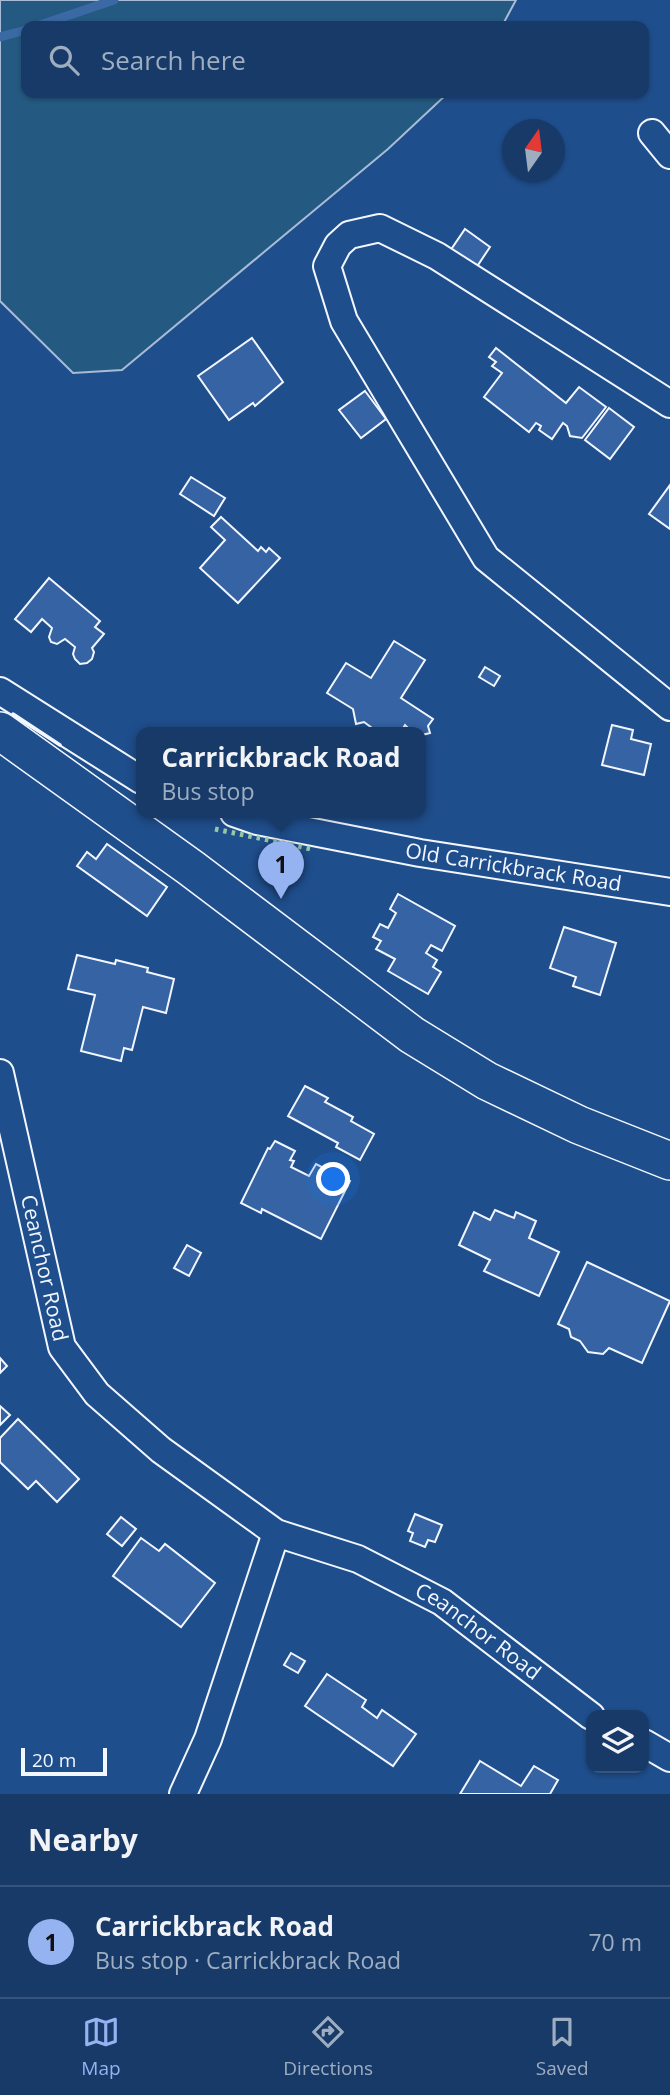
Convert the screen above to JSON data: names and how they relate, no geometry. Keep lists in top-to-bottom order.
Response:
{
  "streets": {
    "street": ["Old Carrickbrack Road", "Ceanchor Road"]
  },
  "scale_bar": "20 m",
  "north": "top",
  "page": {
    "search": "Search here",
    "popup": ["Carrickbrack Road", "Bus stop"],
    "pins": "1",
    "scale": "20 m",
    "heading": "Nearby",
    "list": [
      {
        "mark": "1",
        "name": "Carrickbrack Road",
        "note": "Bus stop · Carrickbrack Road",
        "value": "70 m"
      }
    ],
    "nav": ["Map", "Directions", "Saved"]
  }
}
